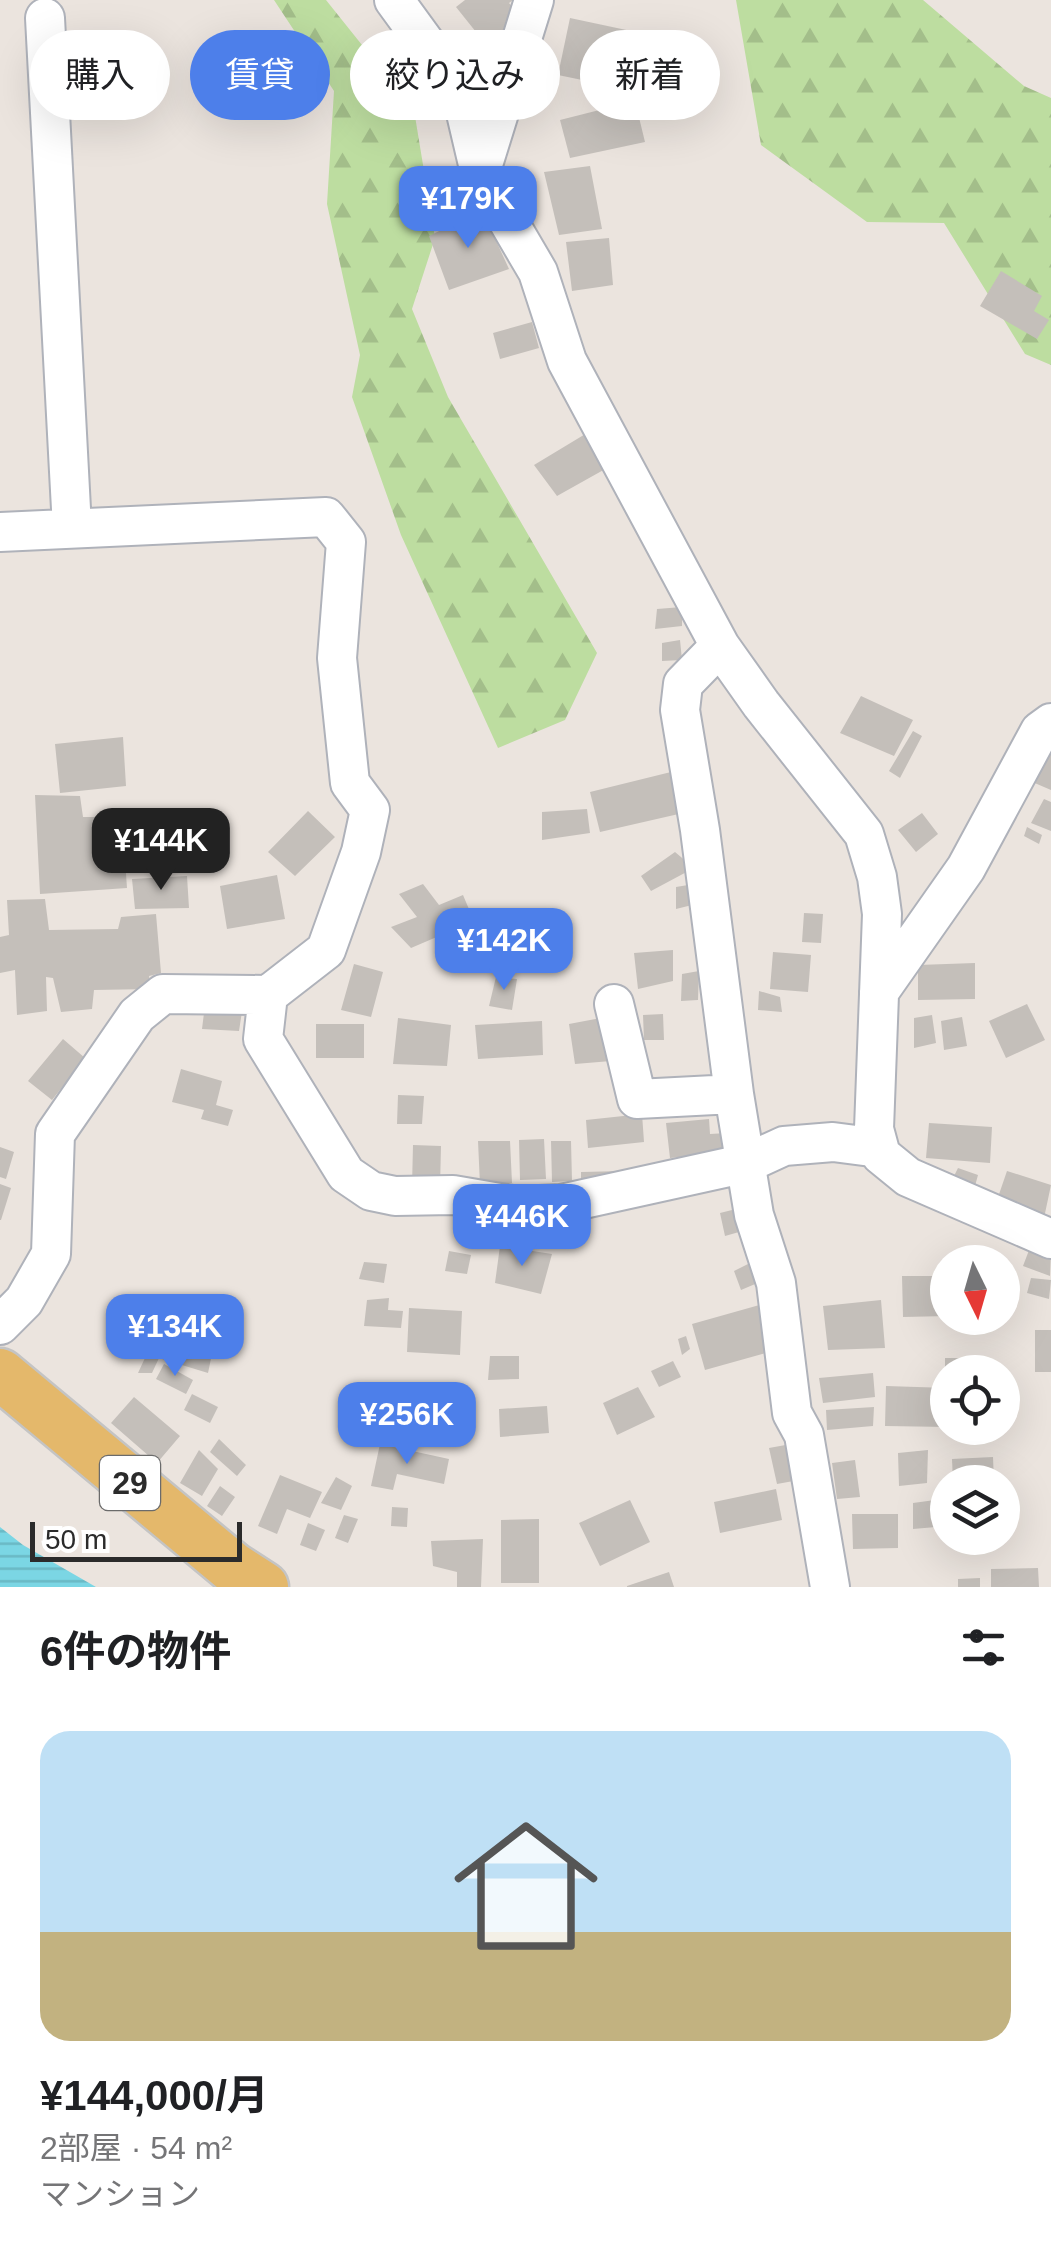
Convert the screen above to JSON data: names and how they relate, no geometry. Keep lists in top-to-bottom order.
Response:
{
  "streets": {
    "main road": ["29"]
  },
  "scale_bar": "50 m",
  "north": "bottom",
  "page": {
    "chip": [
      "購入",
      "賃貸",
      "絞り込み",
      "新着"
    ],
    "price": [
      "¥179K",
      "¥144K",
      "¥142K",
      "¥446K",
      "¥134K",
      "¥256K"
    ],
    "scale": "50 m",
    "heading": "6件の物件",
    "list": [
      {
        "name": "¥144,000/月",
        "note": "2部屋 · 54 m² · マンション"
      }
    ]
  }
}
